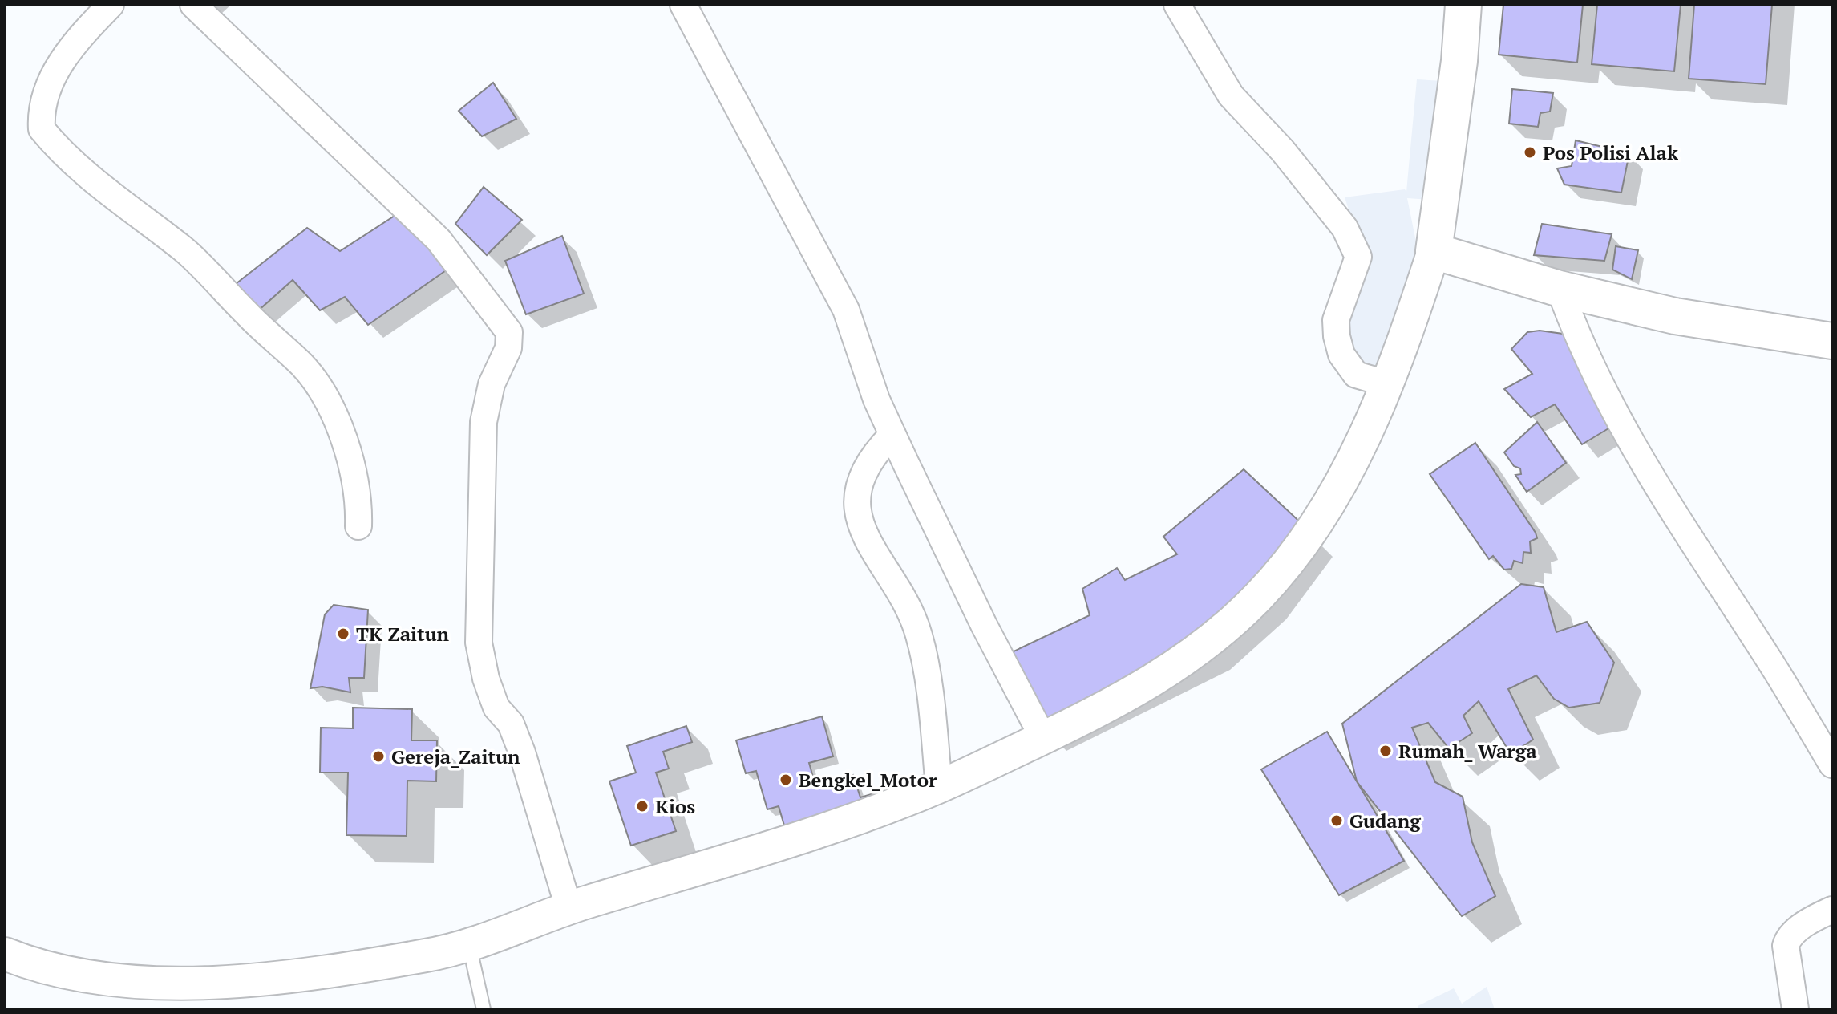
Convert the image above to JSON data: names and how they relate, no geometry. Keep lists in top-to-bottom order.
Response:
{
  "places": [
    "Pos Polisi Alak",
    "TK Zaitun",
    "Rumah_ Warga",
    "Gereja_Zaitun",
    "Bengkel_Motor",
    "Kios",
    "Gudang"
  ]
}
